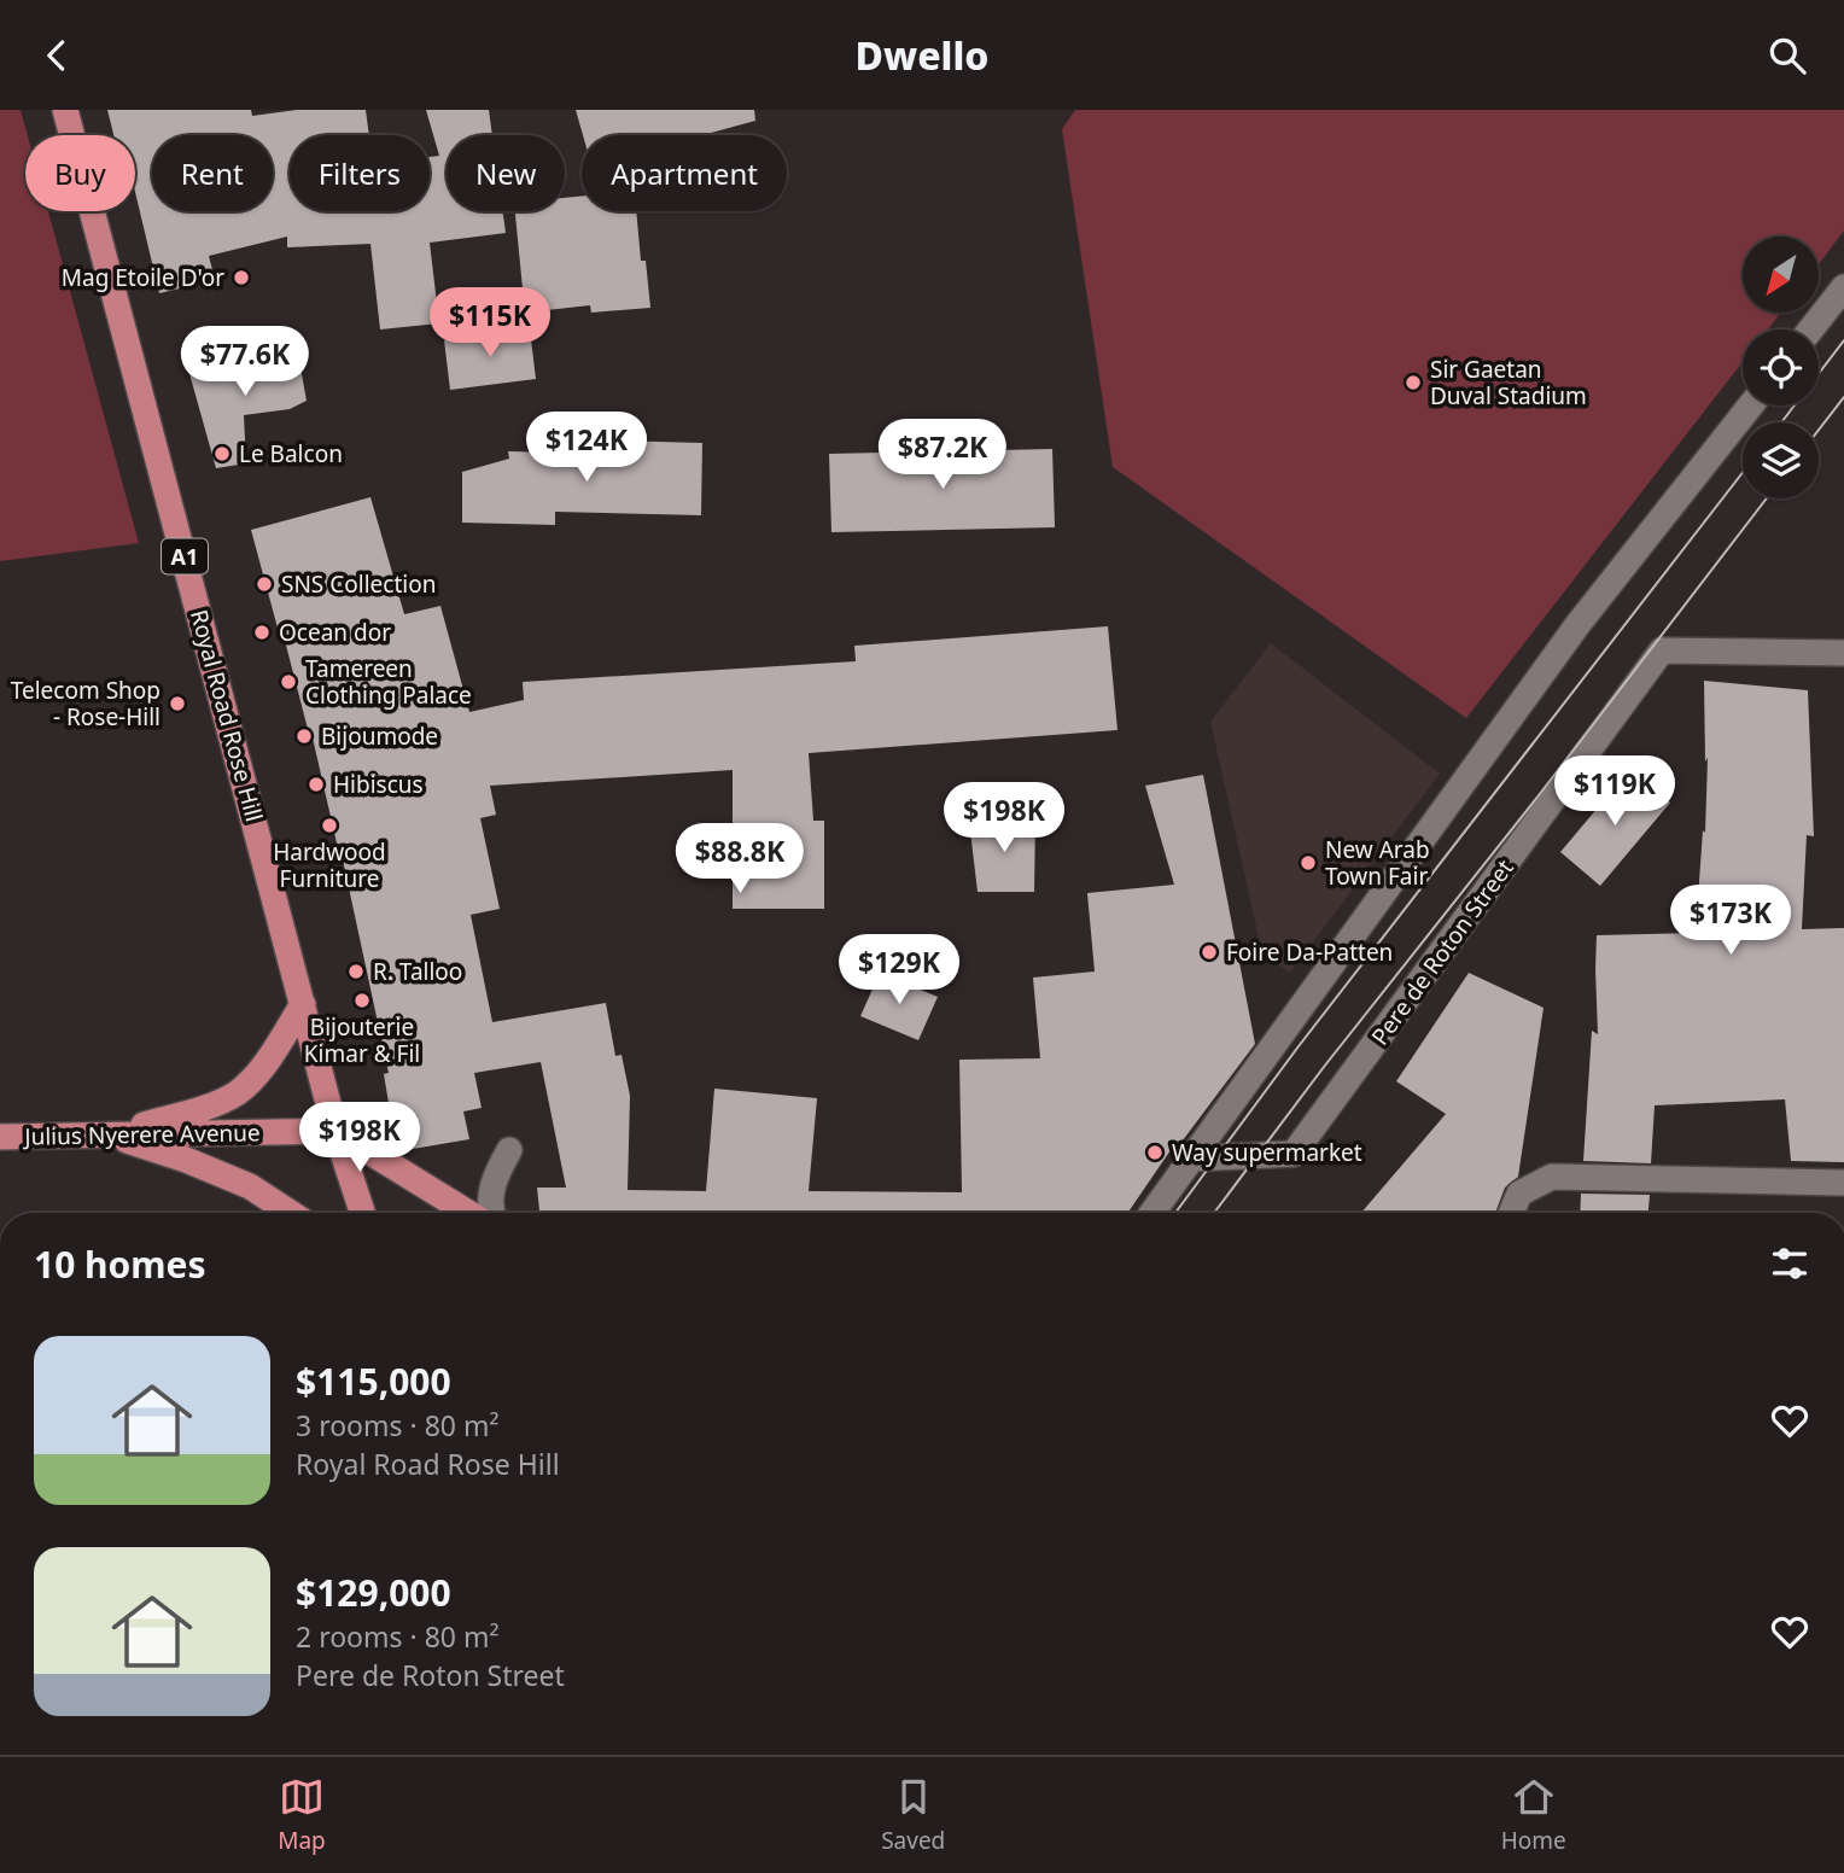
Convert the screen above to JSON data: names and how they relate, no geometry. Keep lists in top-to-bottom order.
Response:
{
  "streets": {
    "main road": ["A1", "Royal Road Rose Hill", "Julius Nyerere Avenue"],
    "street": ["Pere de Roton Street"]
  },
  "crossings": [
    ["Royal Road Rose Hill", "Julius Nyerere Avenue"]
  ],
  "places": [
    "Mag Etoile D'or",
    "Sir Gaetan Duval Stadium",
    "Le Balcon",
    "SNS Collection",
    "Ocean dor",
    "Tamereen Clothing Palace",
    "Telecom Shop - Rose-Hill",
    "Bijoumode",
    "Hibiscus",
    "Hardwood Furniture",
    "New Arab Town Fair",
    "Foire Da-Patten",
    "R. Talloo",
    "Bijouterie Kimar & Fil",
    "Way supermarket"
  ],
  "north": "bottom left",
  "page": {
    "header": "Dwello",
    "chip": [
      "Buy",
      "Rent",
      "Filters",
      "New",
      "Apartment"
    ],
    "price": [
      "$115K",
      "$77.6K",
      "$124K",
      "$87.2K",
      "$119K",
      "$198K",
      "$88.8K",
      "$173K",
      "$129K",
      "$198K"
    ],
    "heading": "10 homes",
    "list": [
      {
        "name": "$115,000",
        "note": "3 rooms · 80 m² · Royal Road Rose Hill"
      },
      {
        "name": "$129,000",
        "note": "2 rooms · 80 m² · Pere de Roton Street"
      }
    ],
    "tabs": ["Map", "Saved", "Home"]
  }
}
